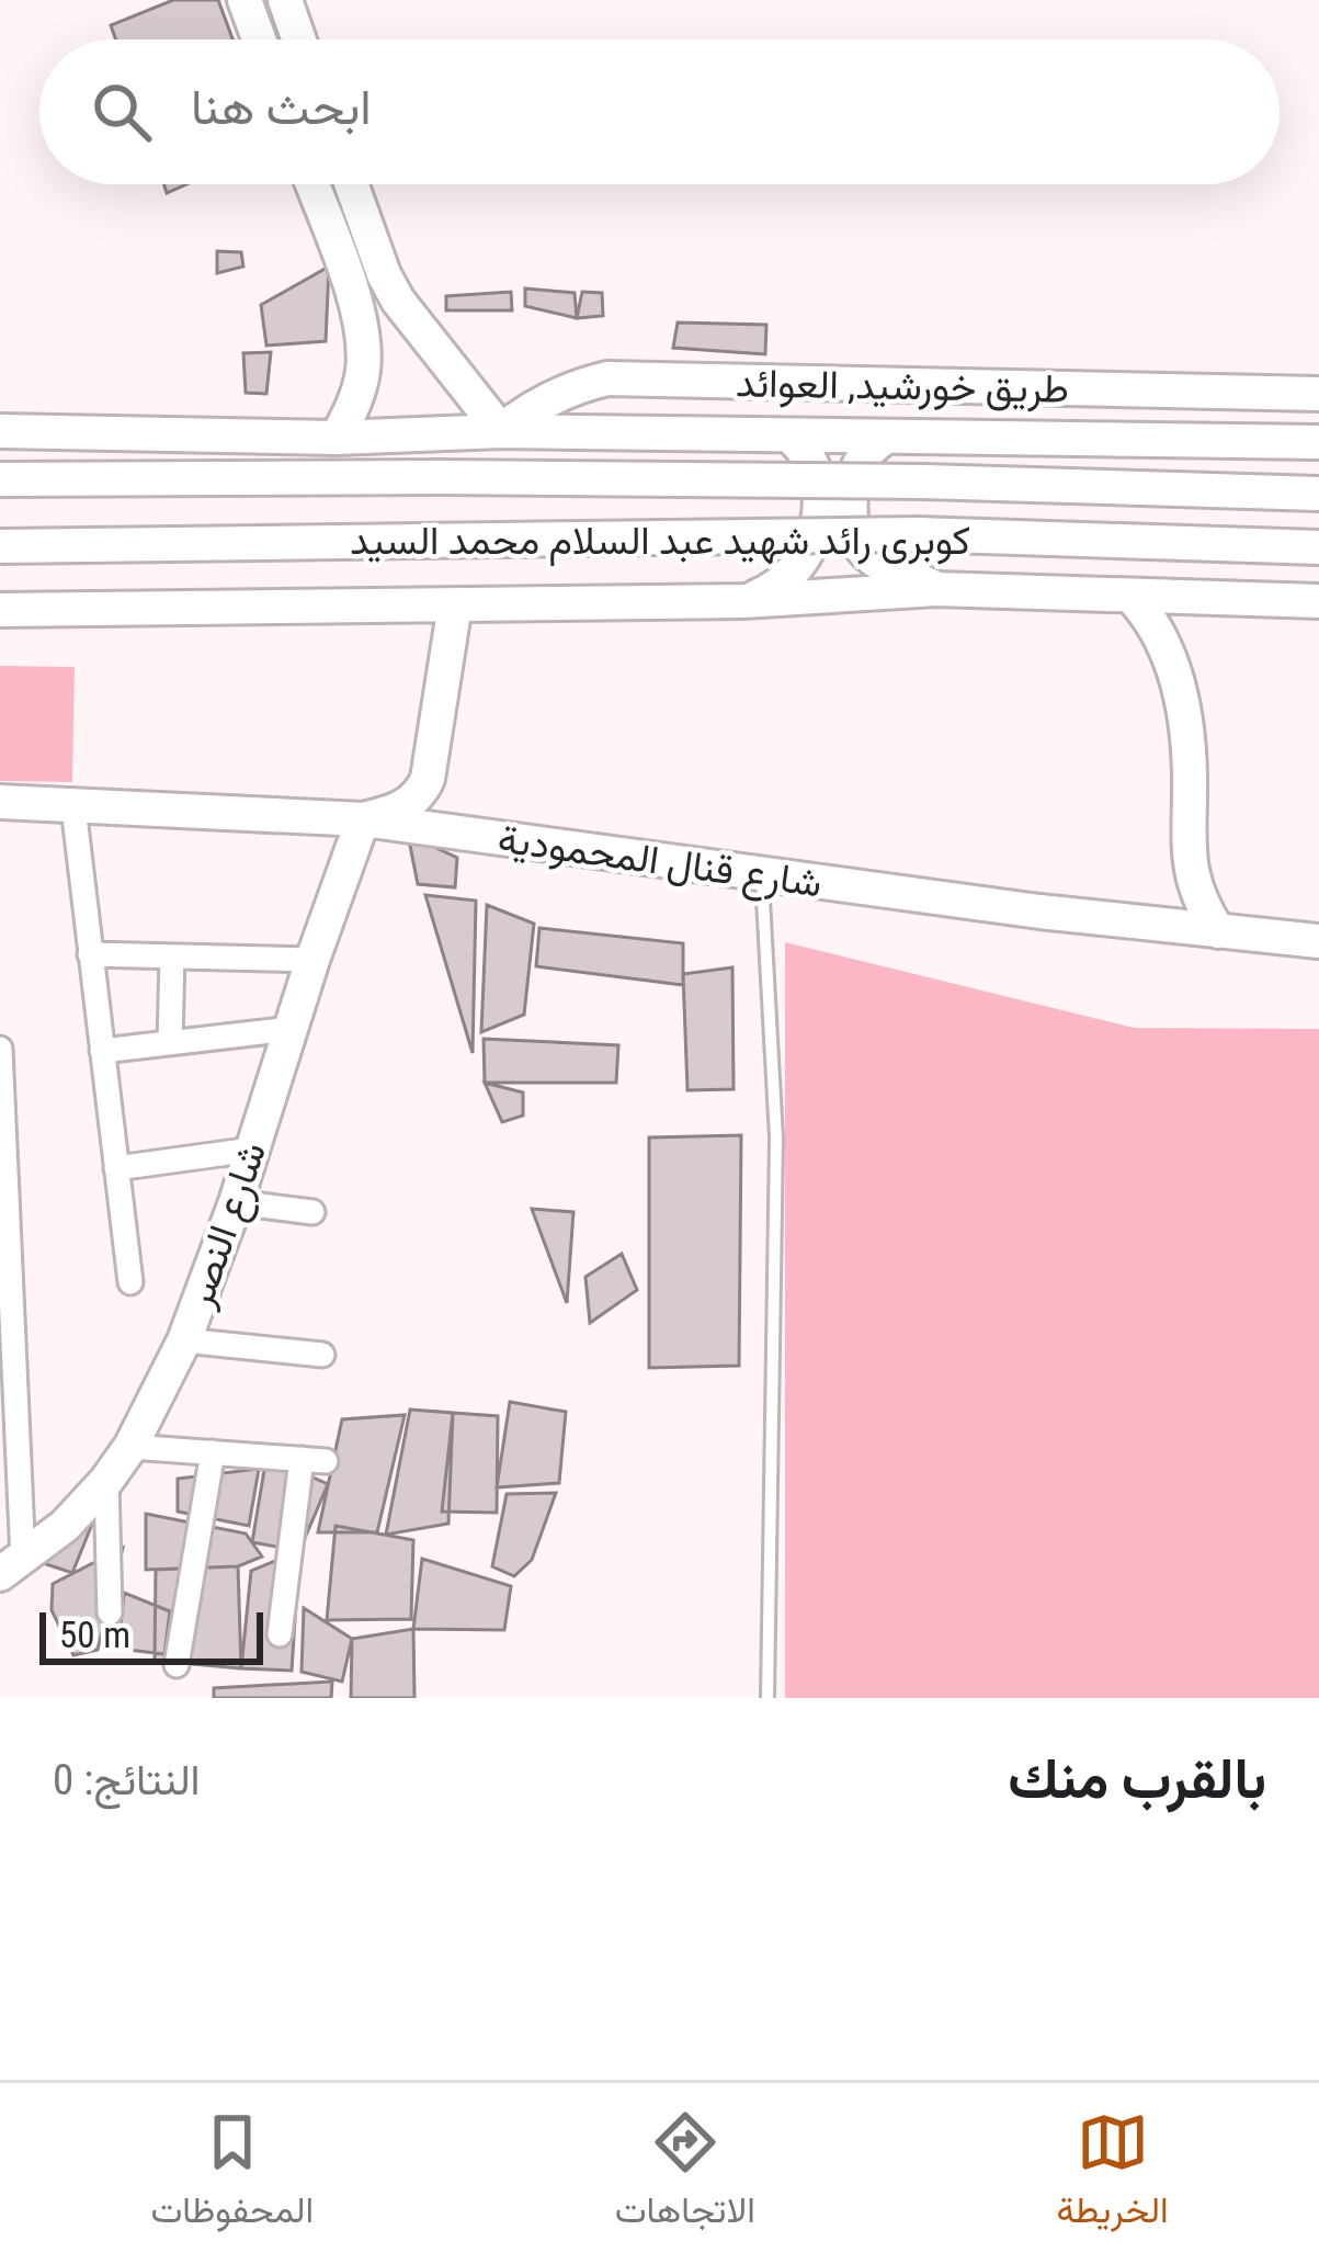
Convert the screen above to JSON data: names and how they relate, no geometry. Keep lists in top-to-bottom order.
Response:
{
  "streets": {
    "main road": [
      "طريق خورشيد, العوائد",
      "كوبرى رائد شهيد عبد السلام محمد السيد",
      "شارع قنال المحمودية",
      "شارع النصر"
    ]
  },
  "crossings": [
    ["شارع قنال المحمودية", "شارع النصر"]
  ],
  "scale_bar": "50 m",
  "page": {
    "search": "ابحث هنا",
    "scale": "50 m",
    "heading": ["بالقرب منك", "النتائج: 0"],
    "nav": ["الخريطة", "الاتجاهات", "المحفوظات"]
  }
}
